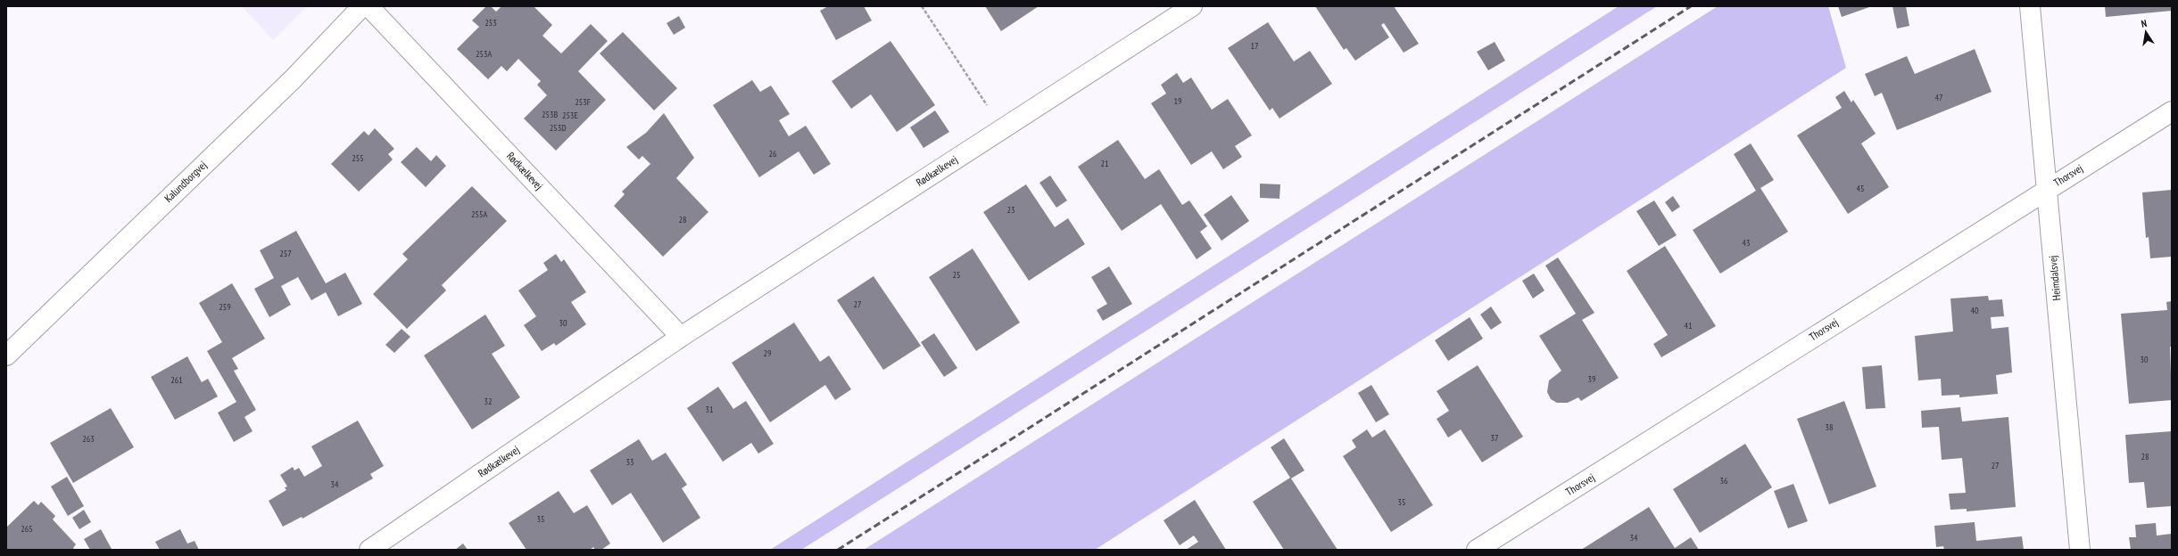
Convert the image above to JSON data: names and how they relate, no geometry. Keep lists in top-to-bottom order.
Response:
{
  "streets": {
    "street": [
      "Rødkælkevej",
      "Thorsvej",
      "Kalundborgvej",
      "Heimdalsvej"
    ]
  },
  "crossings": [
    ["Thorsvej", "Heimdalsvej"]
  ],
  "house_numbers": [
    "253",
    "17",
    "253A",
    "47",
    "19",
    "253F",
    "253B",
    "253E",
    "253D",
    "26",
    "255",
    "21",
    "45",
    "23",
    "255A",
    "28",
    "43",
    "257",
    "25",
    "27",
    "259",
    "40",
    "30",
    "41",
    "29",
    "30",
    "39",
    "261",
    "32",
    "31",
    "38",
    "37",
    "263",
    "28",
    "33",
    "27",
    "36",
    "34",
    "35",
    "35",
    "265",
    "34"
  ],
  "north": "top"
}
